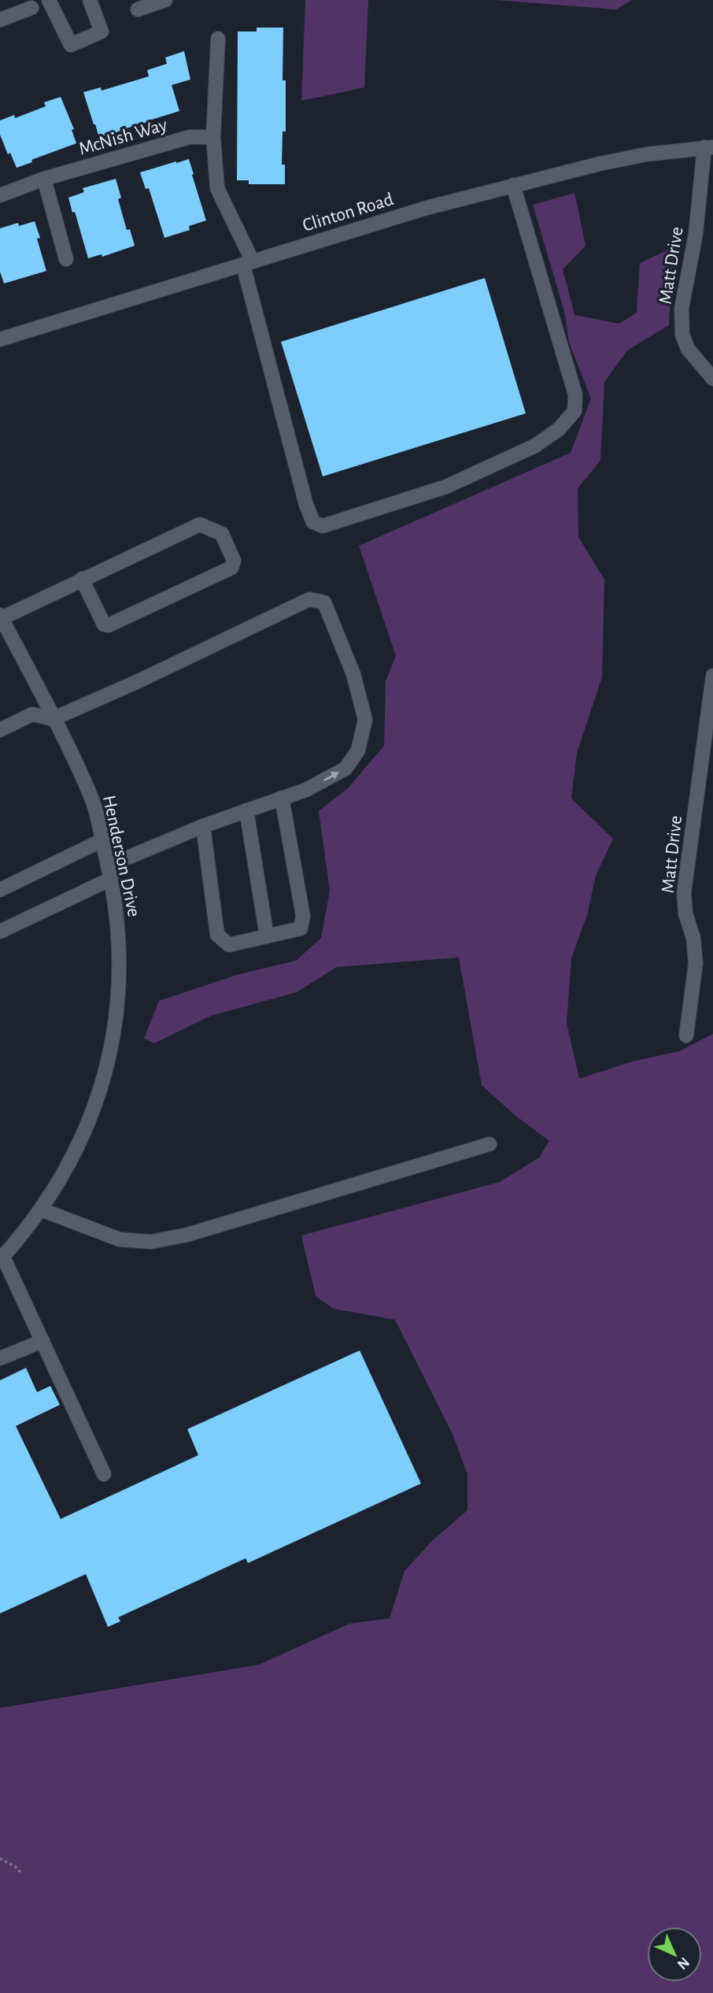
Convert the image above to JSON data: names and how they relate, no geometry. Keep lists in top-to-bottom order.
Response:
{
  "streets": {
    "street": [
      "McNish Way",
      "Clinton Road",
      "Matt Drive",
      "Henderson Drive"
    ]
  },
  "crossings": [
    ["Clinton Road", "Matt Drive"]
  ],
  "north": "bottom right"
}
